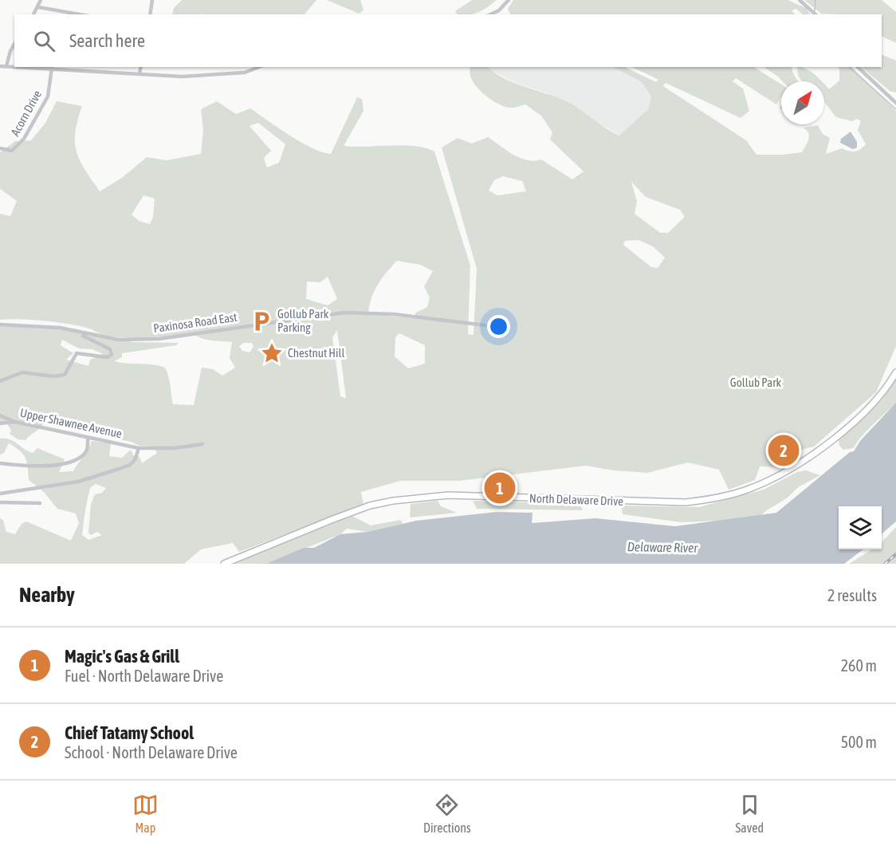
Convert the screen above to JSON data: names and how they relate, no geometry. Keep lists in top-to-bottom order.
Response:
{
  "streets": {
    "main road": ["North Delaware Drive"],
    "street": ["Acorn Drive", "Paxinosa Road East", "Upper Shawnee Avenue"]
  },
  "water": ["Delaware River"],
  "parks": ["Gollub Park"],
  "places": {
    "parking": ["Gollub Park Parking"],
    "place": ["Chestnut Hill"]
  },
  "north": "top right",
  "page": {
    "search": "Search here",
    "pins": ["2", "1"],
    "heading": ["Nearby", "2 results"],
    "list": [
      {
        "mark": "1",
        "name": "Magic's Gas & Grill",
        "note": "Fuel · North Delaware Drive",
        "value": "260 m"
      },
      {
        "mark": "2",
        "name": "Chief Tatamy School",
        "note": "School · North Delaware Drive",
        "value": "500 m"
      }
    ],
    "nav": ["Map", "Directions", "Saved"]
  }
}
